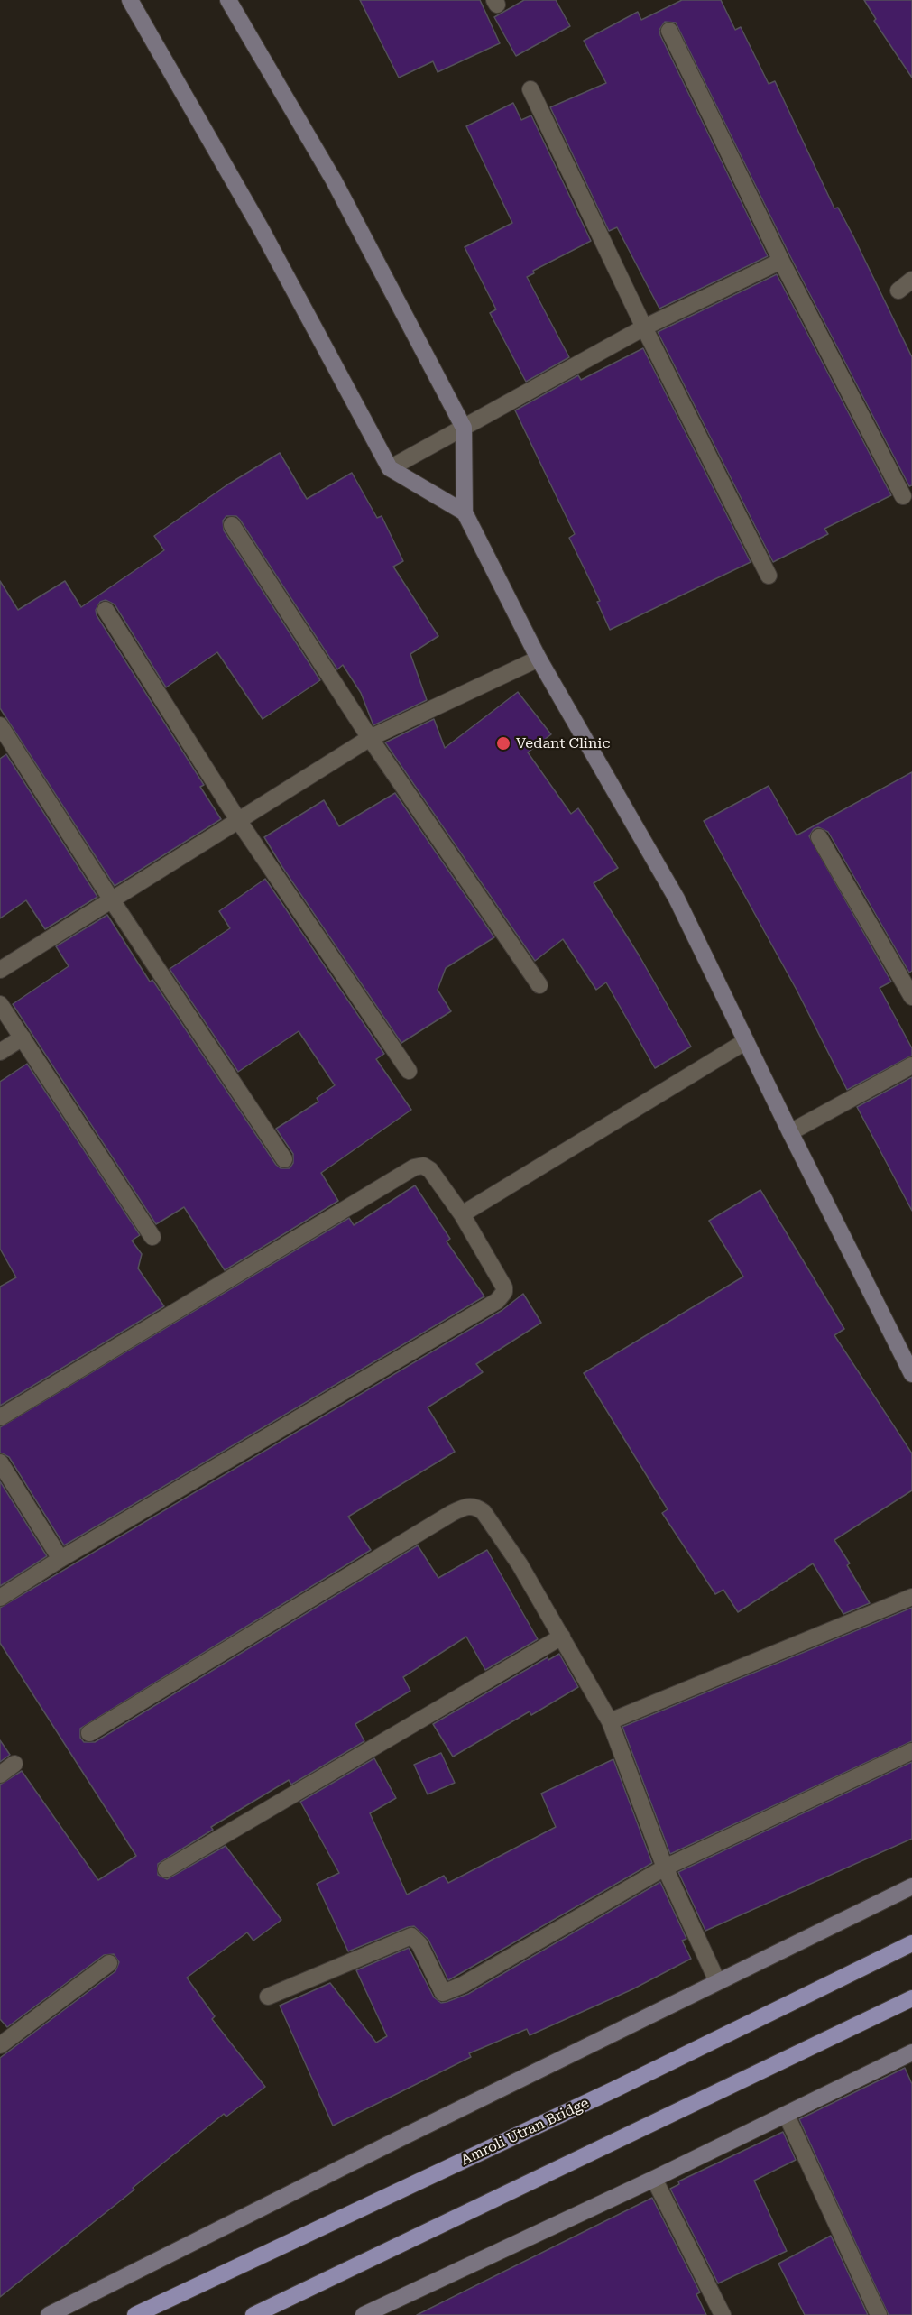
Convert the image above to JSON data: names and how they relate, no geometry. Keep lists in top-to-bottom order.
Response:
{
  "streets": {
    "main road": ["Amroli Utran Bridge"]
  },
  "places": ["Vedant Clinic"]
}
